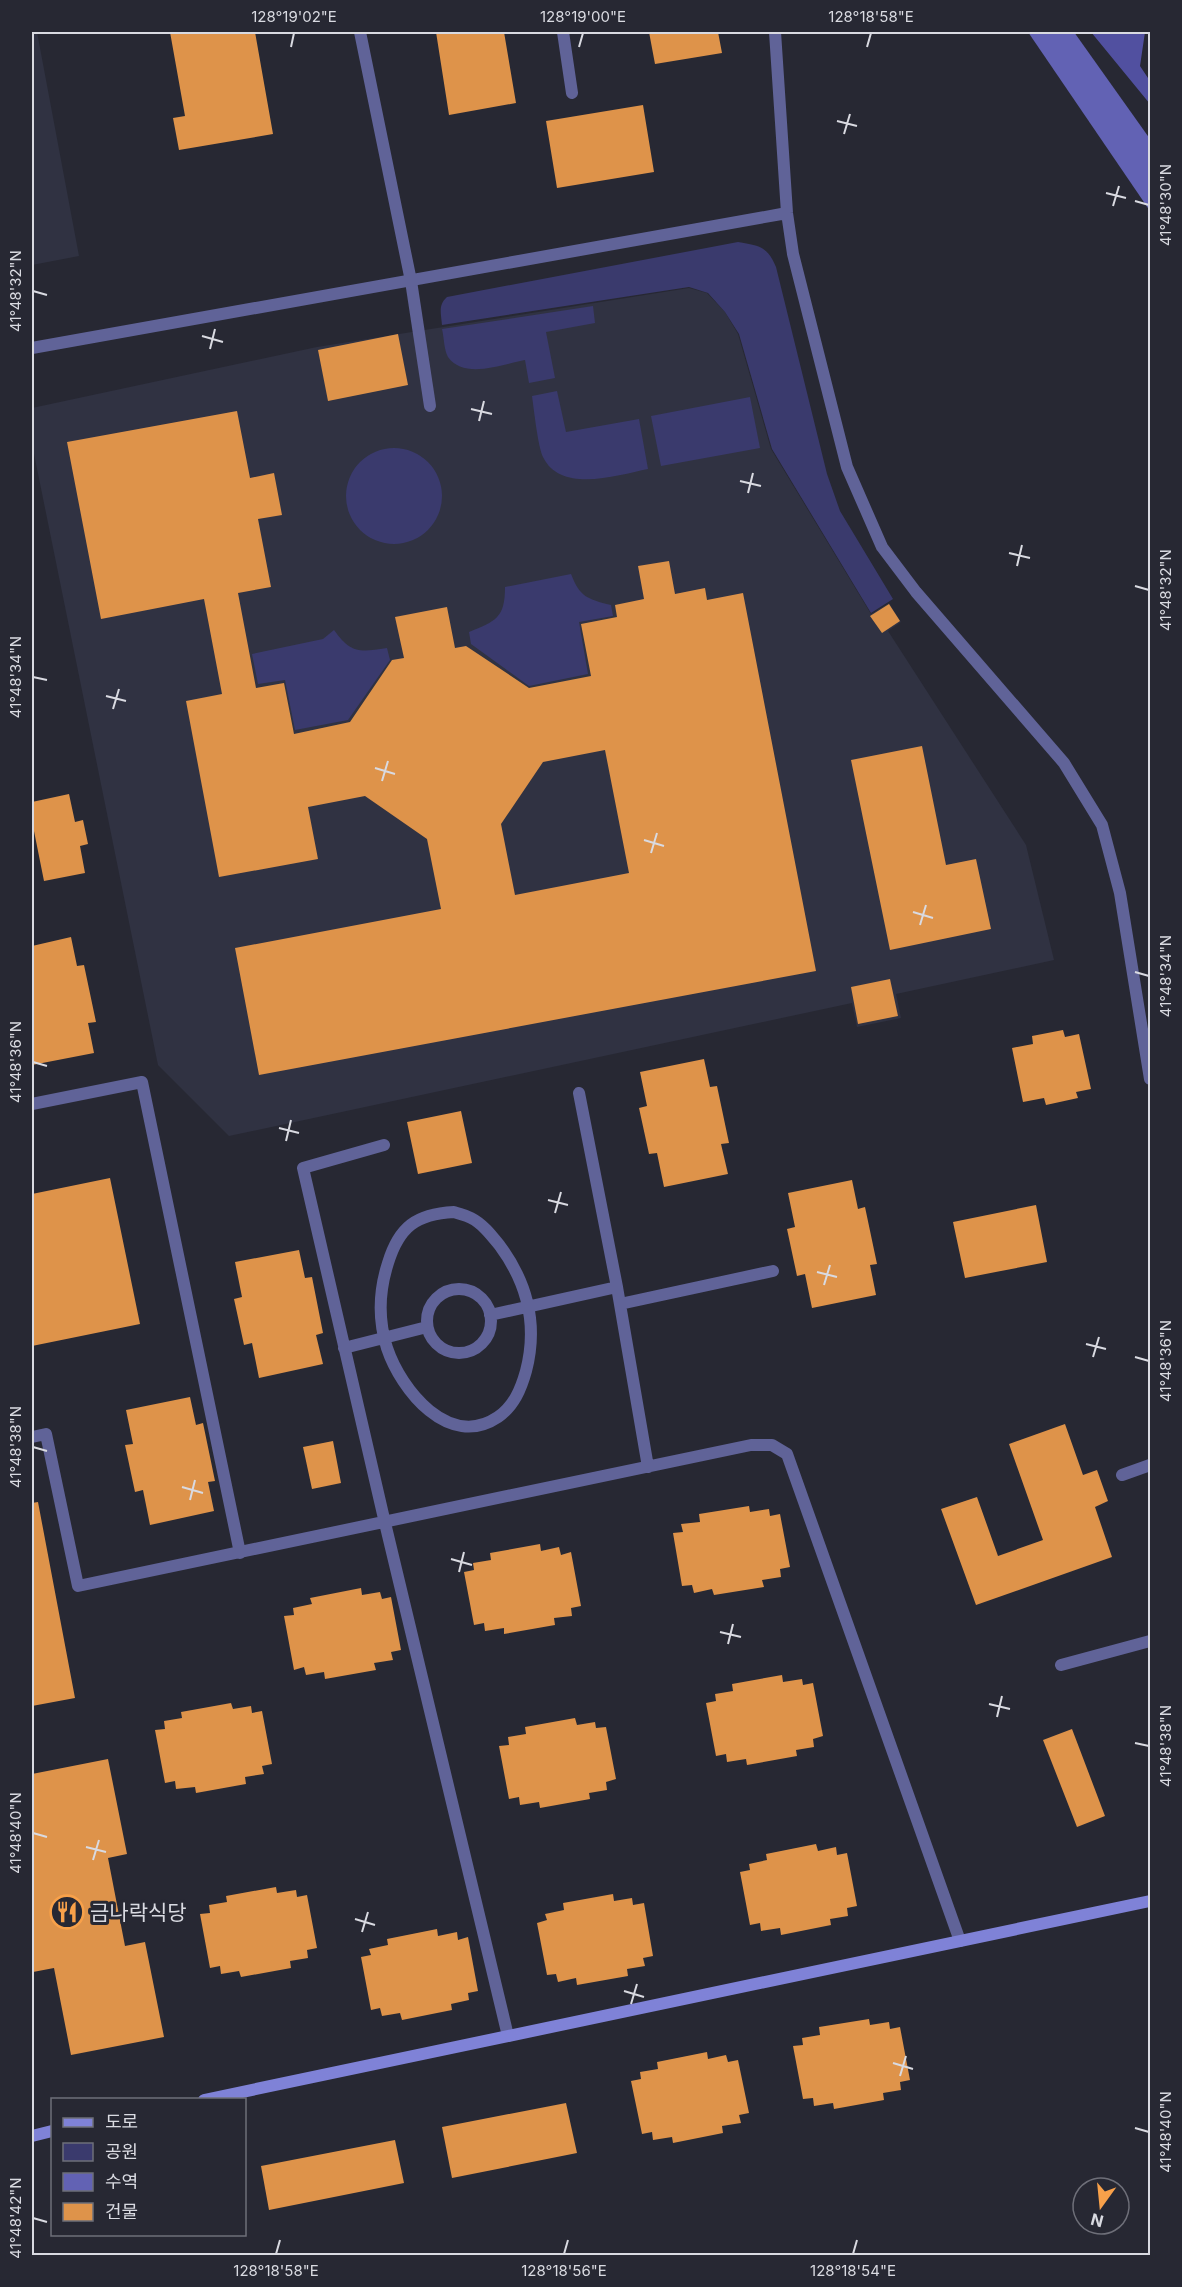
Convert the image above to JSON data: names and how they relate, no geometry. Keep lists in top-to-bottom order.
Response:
{
  "places": {
    "restaurant": ["금나락식당"]
  },
  "legend": [
    "도로",
    "공원",
    "수역",
    "건물"
  ],
  "north": "bottom",
  "coordinates": [
    "128°19'02\"E",
    "128°19'00\"E",
    "128°18'58\"E",
    "41°48'30\"N",
    "41°48'32\"N",
    "41°48'34\"N",
    "41°48'36\"N",
    "41°48'38\"N",
    "41°48'40\"N",
    "41°48'42\"N",
    "128°18'56\"E",
    "128°18'54\"E"
  ]
}
